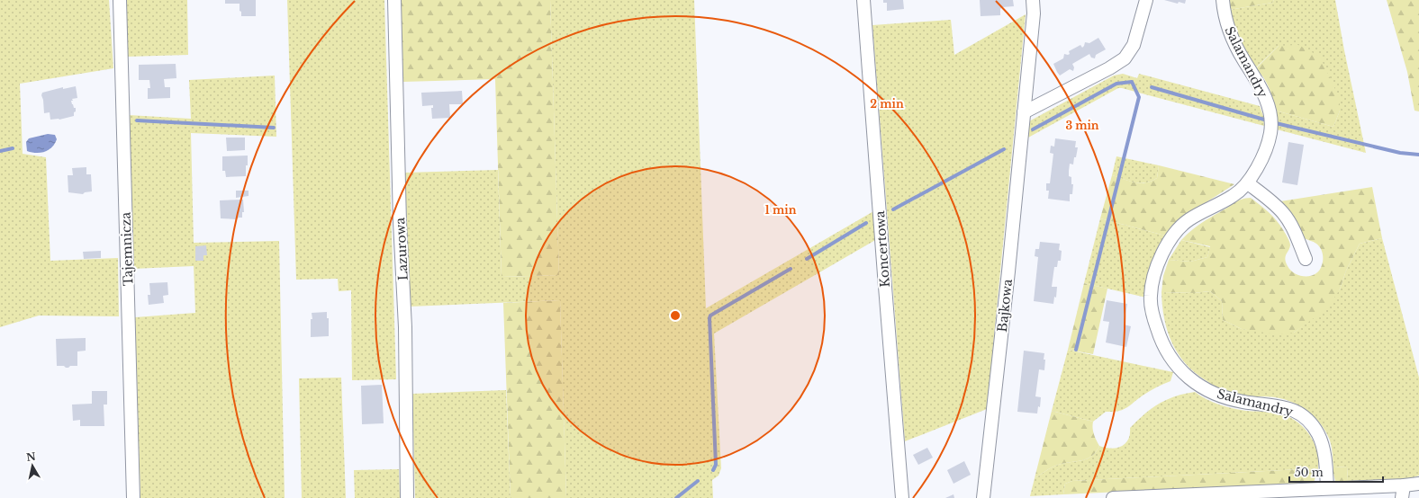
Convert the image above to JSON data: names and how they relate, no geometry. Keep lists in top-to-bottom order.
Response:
{
  "streets": {
    "street": [
      "Salamandry",
      "Tajemnicza",
      "Lazurowa",
      "Koncertowa",
      "Bajkowa"
    ]
  },
  "scale_bar": "50 m",
  "north": "top",
  "rings": ["2 min", "3 min", "1 min"]
}
